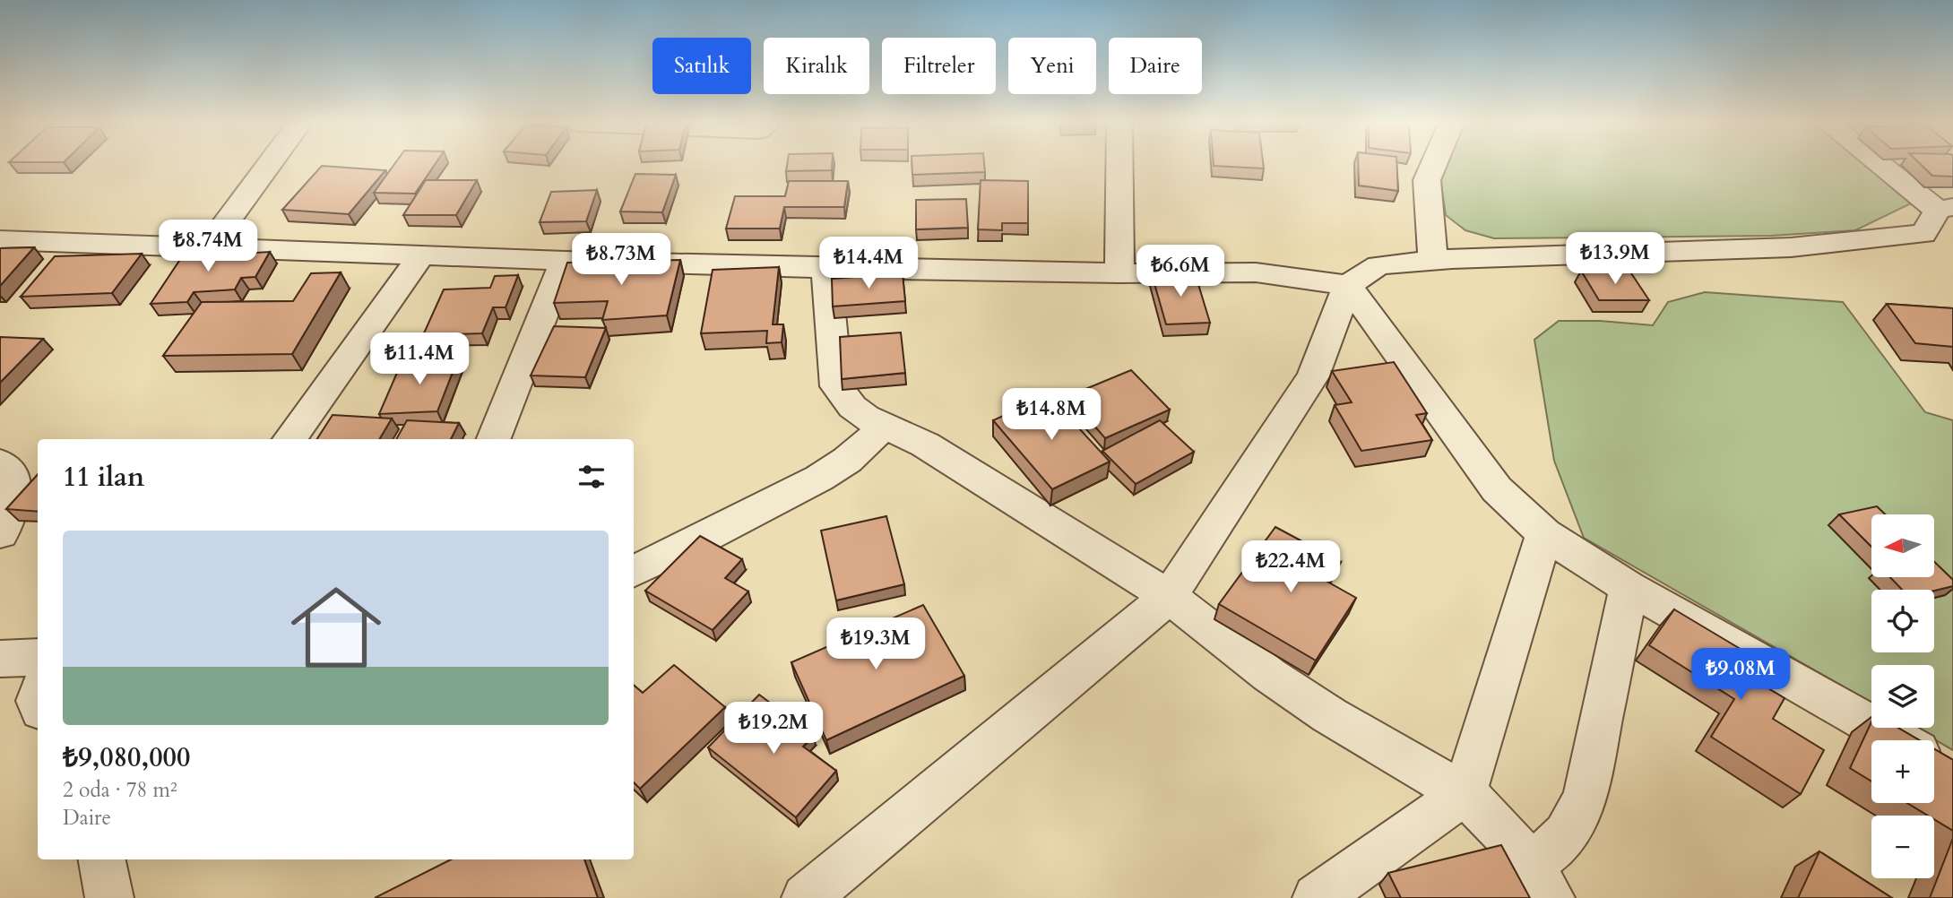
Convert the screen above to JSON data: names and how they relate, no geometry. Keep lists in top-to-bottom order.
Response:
{
  "north": "left",
  "page": {
    "chip": [
      "Satılık",
      "Kiralık",
      "Filtreler",
      "Yeni",
      "Daire"
    ],
    "price": [
      "₺8.74M",
      "₺13.9M",
      "₺8.73M",
      "₺14.4M",
      "₺6.6M",
      "₺11.4M",
      "₺14.8M",
      "₺22.4M",
      "₺19.3M",
      "₺9.08M",
      "₺19.2M"
    ],
    "heading": "11 ilan",
    "map_buttons": ["+", "−"],
    "list": [
      {
        "name": "₺9,080,000",
        "note": "2 oda · 78 m² · Daire"
      }
    ]
  }
}
